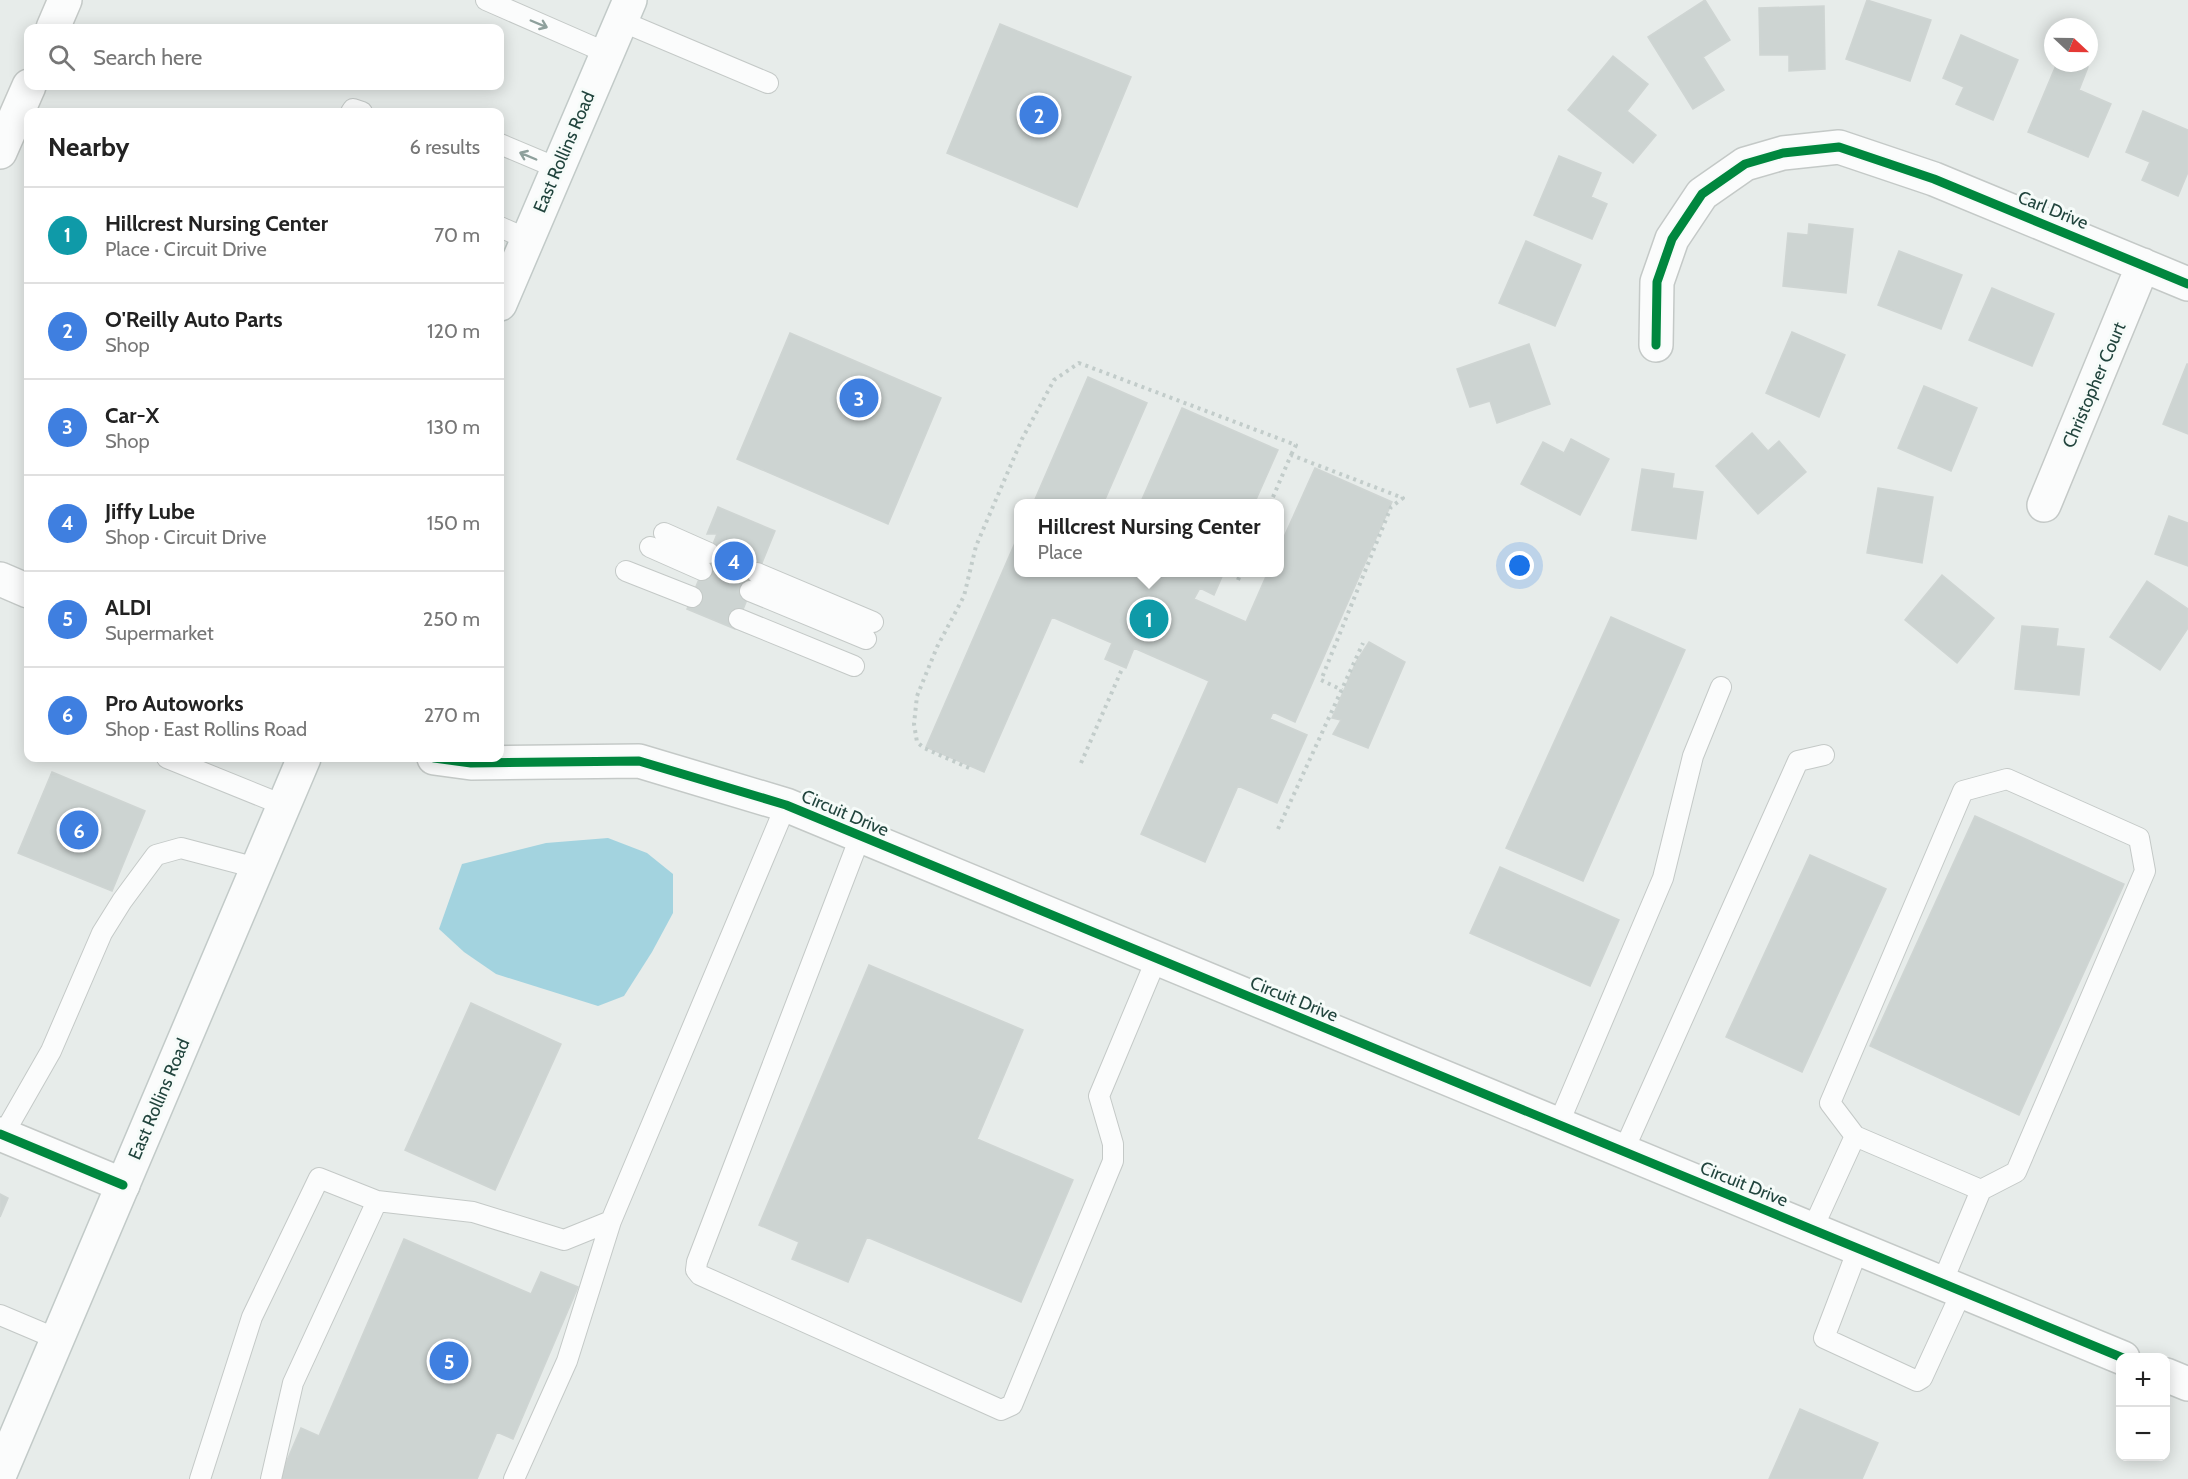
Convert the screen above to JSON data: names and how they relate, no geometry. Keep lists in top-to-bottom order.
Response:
{
  "streets": {
    "street": [
      "East Rollins Road",
      "Carl Drive",
      "Christopher Court",
      "Circuit Drive"
    ]
  },
  "crossings": [
    ["Carl Drive", "Christopher Court"]
  ],
  "north": "right",
  "page": {
    "search": "Search here",
    "pins": [
      "2",
      "3",
      "4",
      "1",
      "6",
      "5"
    ],
    "heading": ["Nearby", "6 results"],
    "list": [
      {
        "mark": "1",
        "name": "Hillcrest Nursing Center",
        "note": "Place · Circuit Drive",
        "value": "70 m"
      },
      {
        "mark": "2",
        "name": "O'Reilly Auto Parts",
        "note": "Shop",
        "value": "120 m"
      },
      {
        "mark": "3",
        "name": "Car-X",
        "note": "Shop",
        "value": "130 m"
      },
      {
        "mark": "4",
        "name": "Jiffy Lube",
        "note": "Shop · Circuit Drive",
        "value": "150 m"
      },
      {
        "mark": "5",
        "name": "ALDI",
        "note": "Supermarket",
        "value": "250 m"
      },
      {
        "mark": "6",
        "name": "Pro Autoworks",
        "note": "Shop · East Rollins Road",
        "value": "270 m"
      }
    ],
    "popup": ["Hillcrest Nursing Center", "Place"],
    "map_buttons": ["+", "−"]
  }
}
